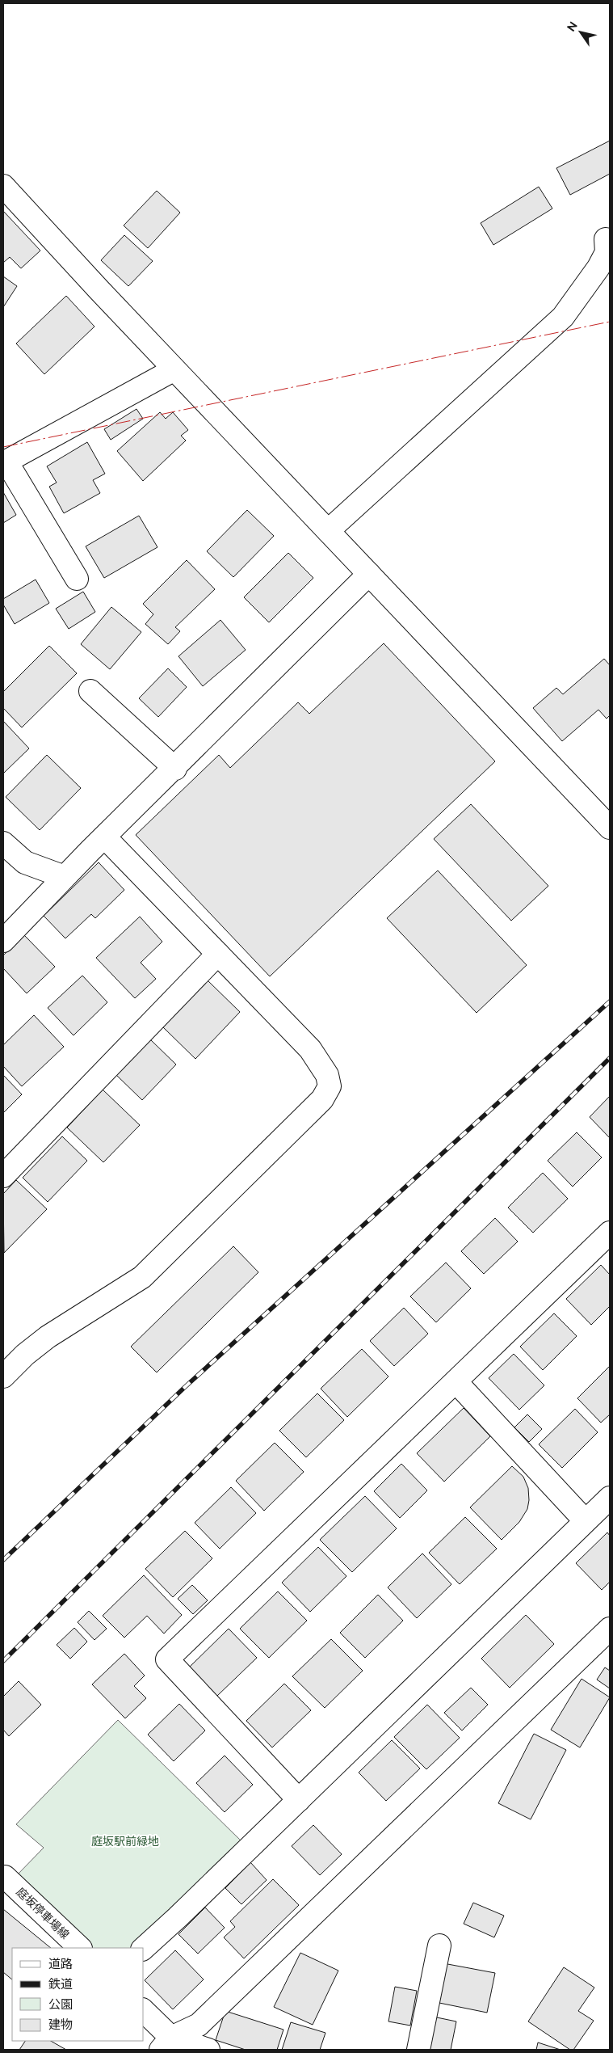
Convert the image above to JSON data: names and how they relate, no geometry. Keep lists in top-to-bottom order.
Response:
{
  "streets": {
    "street": ["庭坂停車場線"]
  },
  "parks": ["庭坂駅前緑地"],
  "legend": [
    "道路",
    "鉄道",
    "公園",
    "建物"
  ],
  "north": "top left"
}
